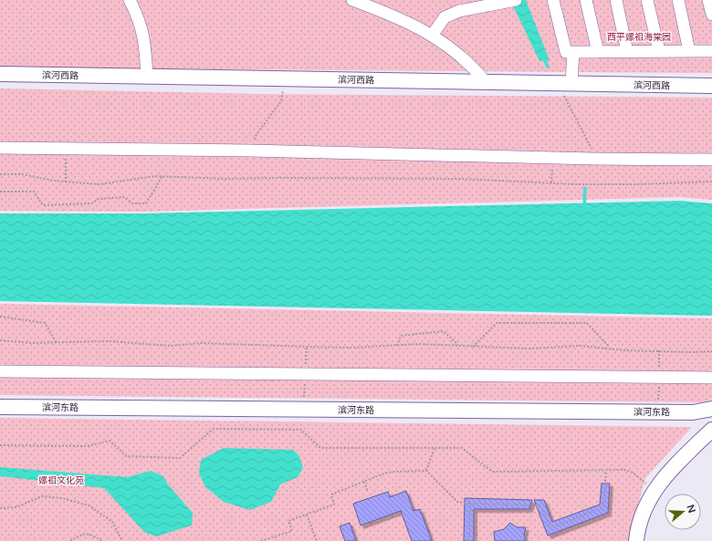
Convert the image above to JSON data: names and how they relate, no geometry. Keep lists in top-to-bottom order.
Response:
{
  "streets": {
    "street": ["滨河西路", "滨河东路"]
  },
  "parks": ["西平嫘祖海棠园", "嫘祖文化苑"],
  "north": "right"
}
